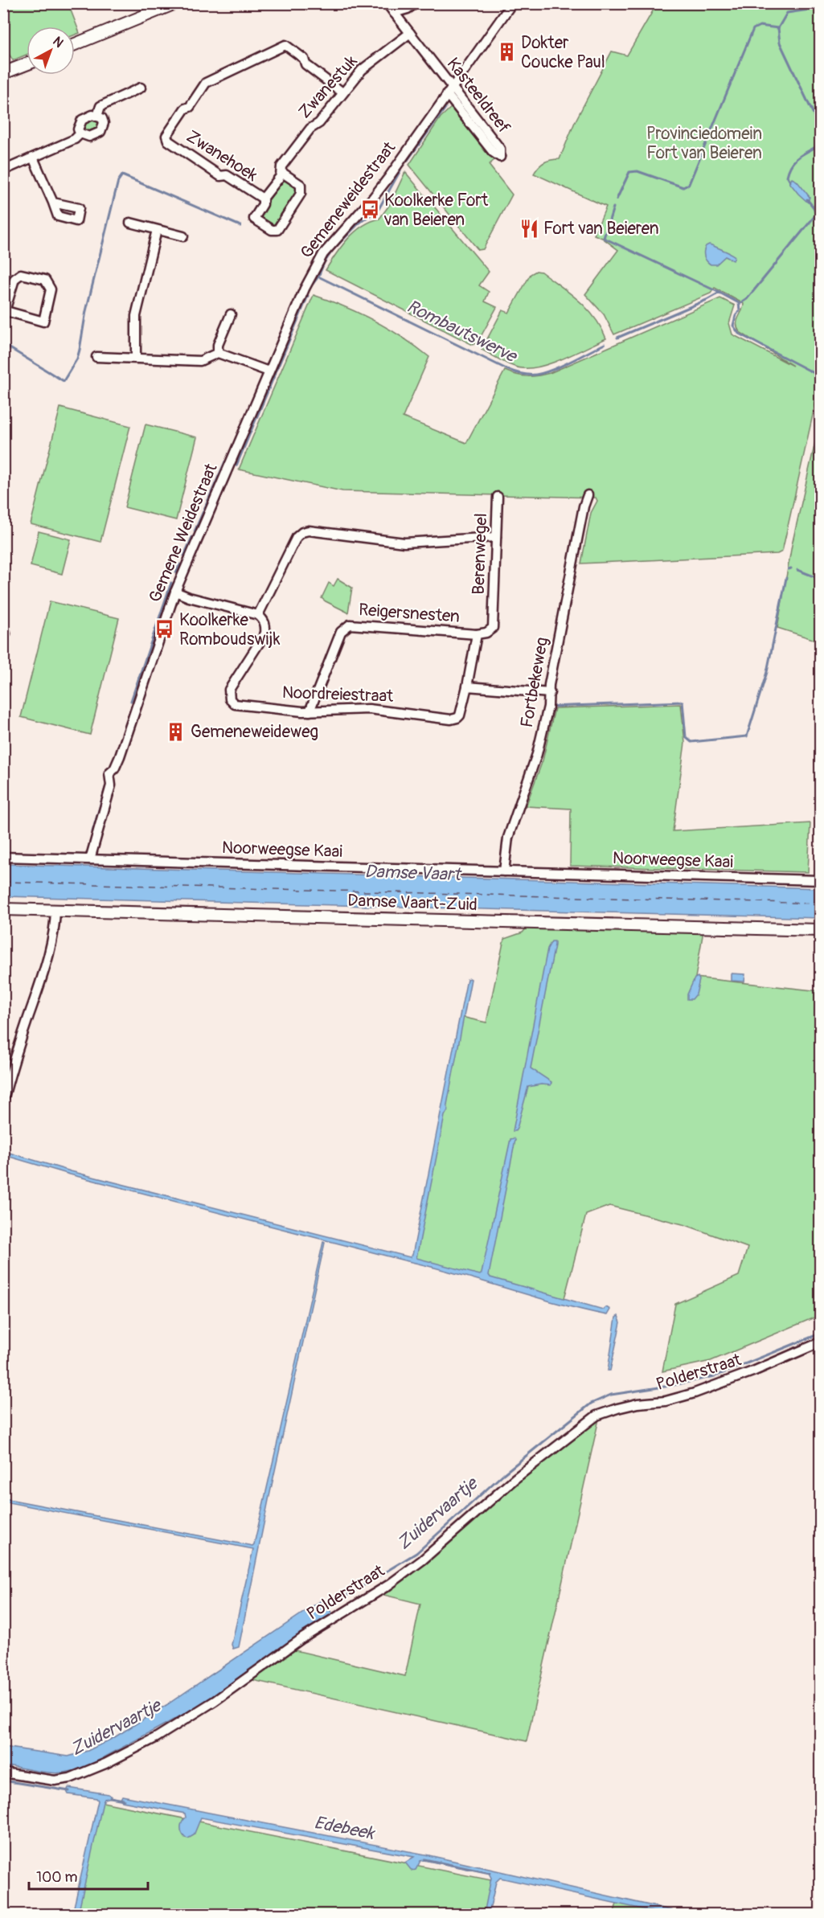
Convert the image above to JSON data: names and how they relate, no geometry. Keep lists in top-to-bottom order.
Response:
{
  "streets": {
    "street": [
      "Zwanestuk",
      "Kasteeldreef",
      "Zwanehoek",
      "Gemeneweidestraat",
      "Gemene Weidestraat",
      "Berenwegel",
      "Reigersnesten",
      "Fortbekeweg",
      "Noordreiestraat",
      "Noorweegse Kaai",
      "Damse Vaart-Zuid",
      "Polderstraat"
    ]
  },
  "crossings": [
    ["Zwanestuk", "Kasteeldreef"],
    ["Zwanestuk", "Zwanehoek"],
    ["Kasteeldreef", "Gemeneweidestraat"],
    ["Gemeneweidestraat", "Gemene Weidestraat"],
    ["Gemene Weidestraat", "Noorweegse Kaai"],
    ["Berenwegel", "Reigersnesten"],
    ["Reigersnesten", "Noordreiestraat"],
    ["Fortbekeweg", "Noorweegse Kaai"]
  ],
  "water": [
    "Rombautswerve",
    "Damse Vaart",
    "Zuidervaartje",
    "Edebeek"
  ],
  "parks": ["Provinciedomein Fort van Beieren"],
  "places": {
    "building": ["Dokter Coucke Paul", "Gemeneweideweg"],
    "bus stop": ["Koolkerke Fort van Beieren", "Koolkerke Romboudswijk"],
    "restaurant": ["Fort van Beieren"]
  },
  "scale_bar": "100 m",
  "north": "top right"
}
